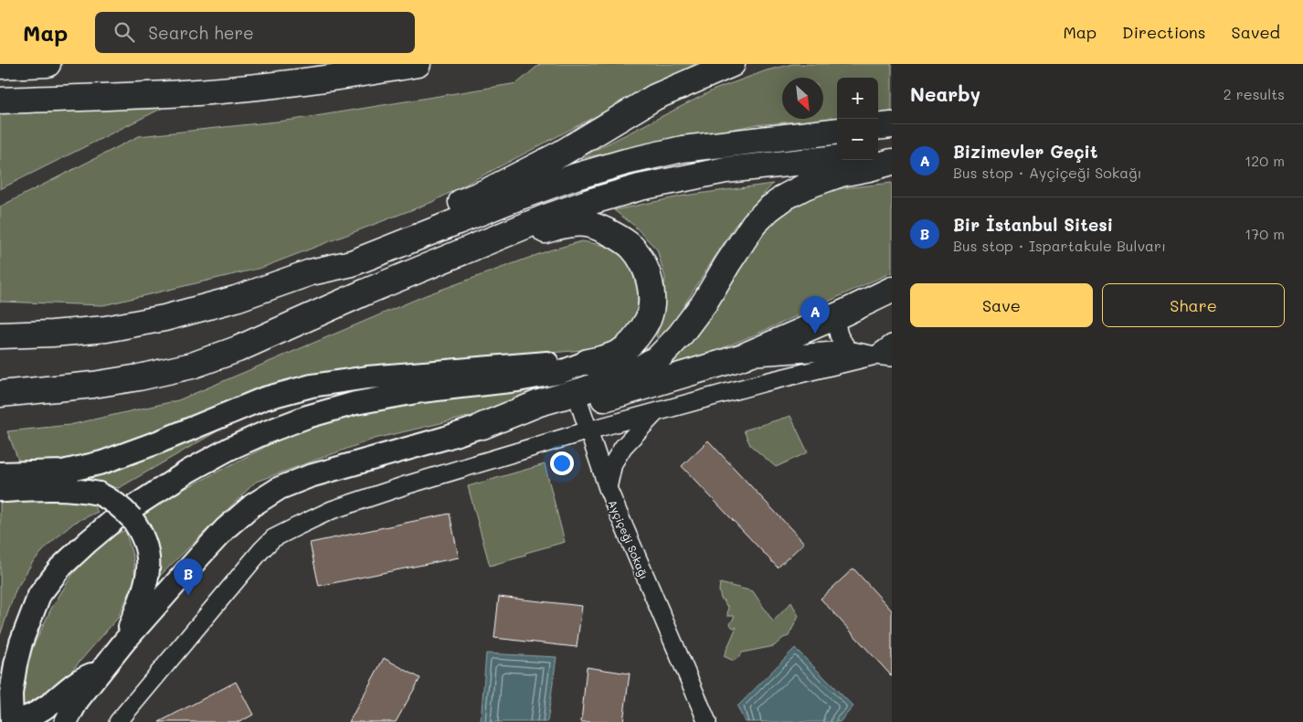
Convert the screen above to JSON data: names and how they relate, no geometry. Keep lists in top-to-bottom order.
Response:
{
  "streets": {
    "street": ["Ayçiçeği Sokağı"]
  },
  "north": "bottom right",
  "page": {
    "header": "Map",
    "search": "Search here",
    "nav": ["Map", "Directions", "Saved"],
    "heading": ["Nearby", "2 results"],
    "map_buttons": ["+", "−"],
    "list": [
      {
        "mark": "A",
        "name": "Bizimevler Geçit",
        "note": "Bus stop · Ayçiçeği Sokağı",
        "value": "120 m"
      },
      {
        "mark": "B",
        "name": "Bir İstanbul Sitesi",
        "note": "Bus stop · Ispartakule Bulvarı",
        "value": "170 m"
      }
    ],
    "buttons": ["Save", "Share"],
    "pins": ["A", "B"]
  }
}
